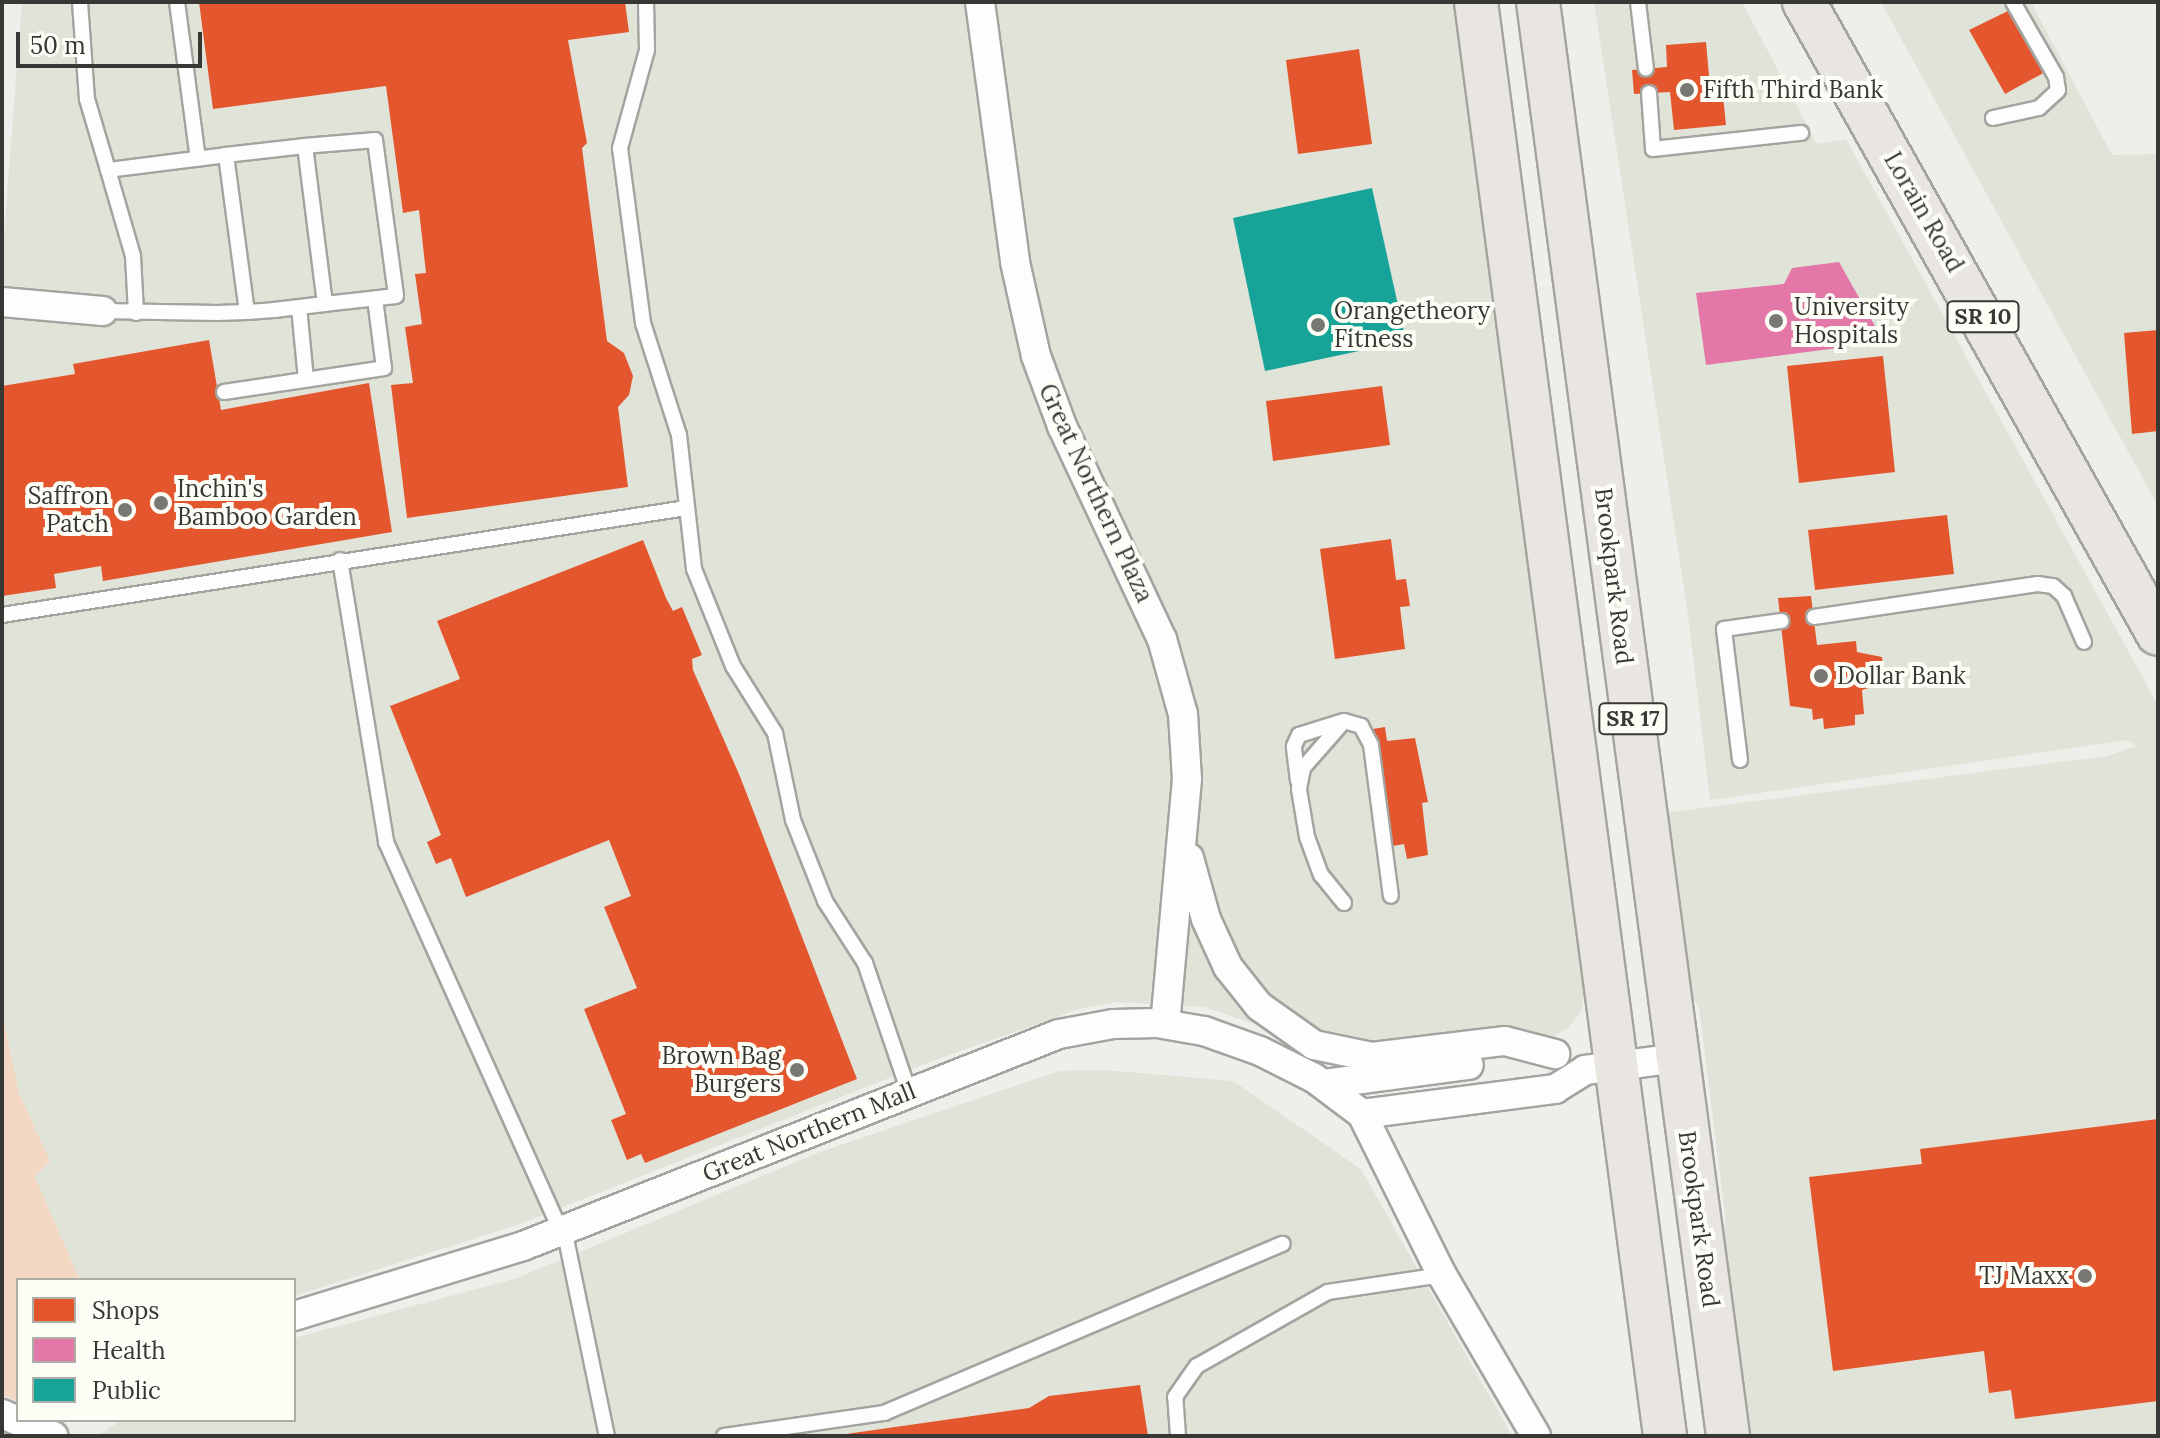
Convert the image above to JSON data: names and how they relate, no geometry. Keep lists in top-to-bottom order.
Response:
{
  "streets": {
    "main road": [
      "Lorain Road",
      "SR 10",
      "Brookpark Road",
      "SR 17"
    ],
    "street": ["Great Northern Plaza", "Great Northern Mall"]
  },
  "crossings": [
    ["Great Northern Plaza", "Great Northern Mall"]
  ],
  "places": [
    "Fifth Third Bank",
    "University Hospitals",
    "Orangetheory Fitness",
    "Inchin's Bamboo Garden",
    "Saffron Patch",
    "Dollar Bank",
    "Brown Bag Burgers",
    "TJ Maxx"
  ],
  "legend": ["Shops", "Health", "Public"],
  "scale_bar": "50 m"
}
